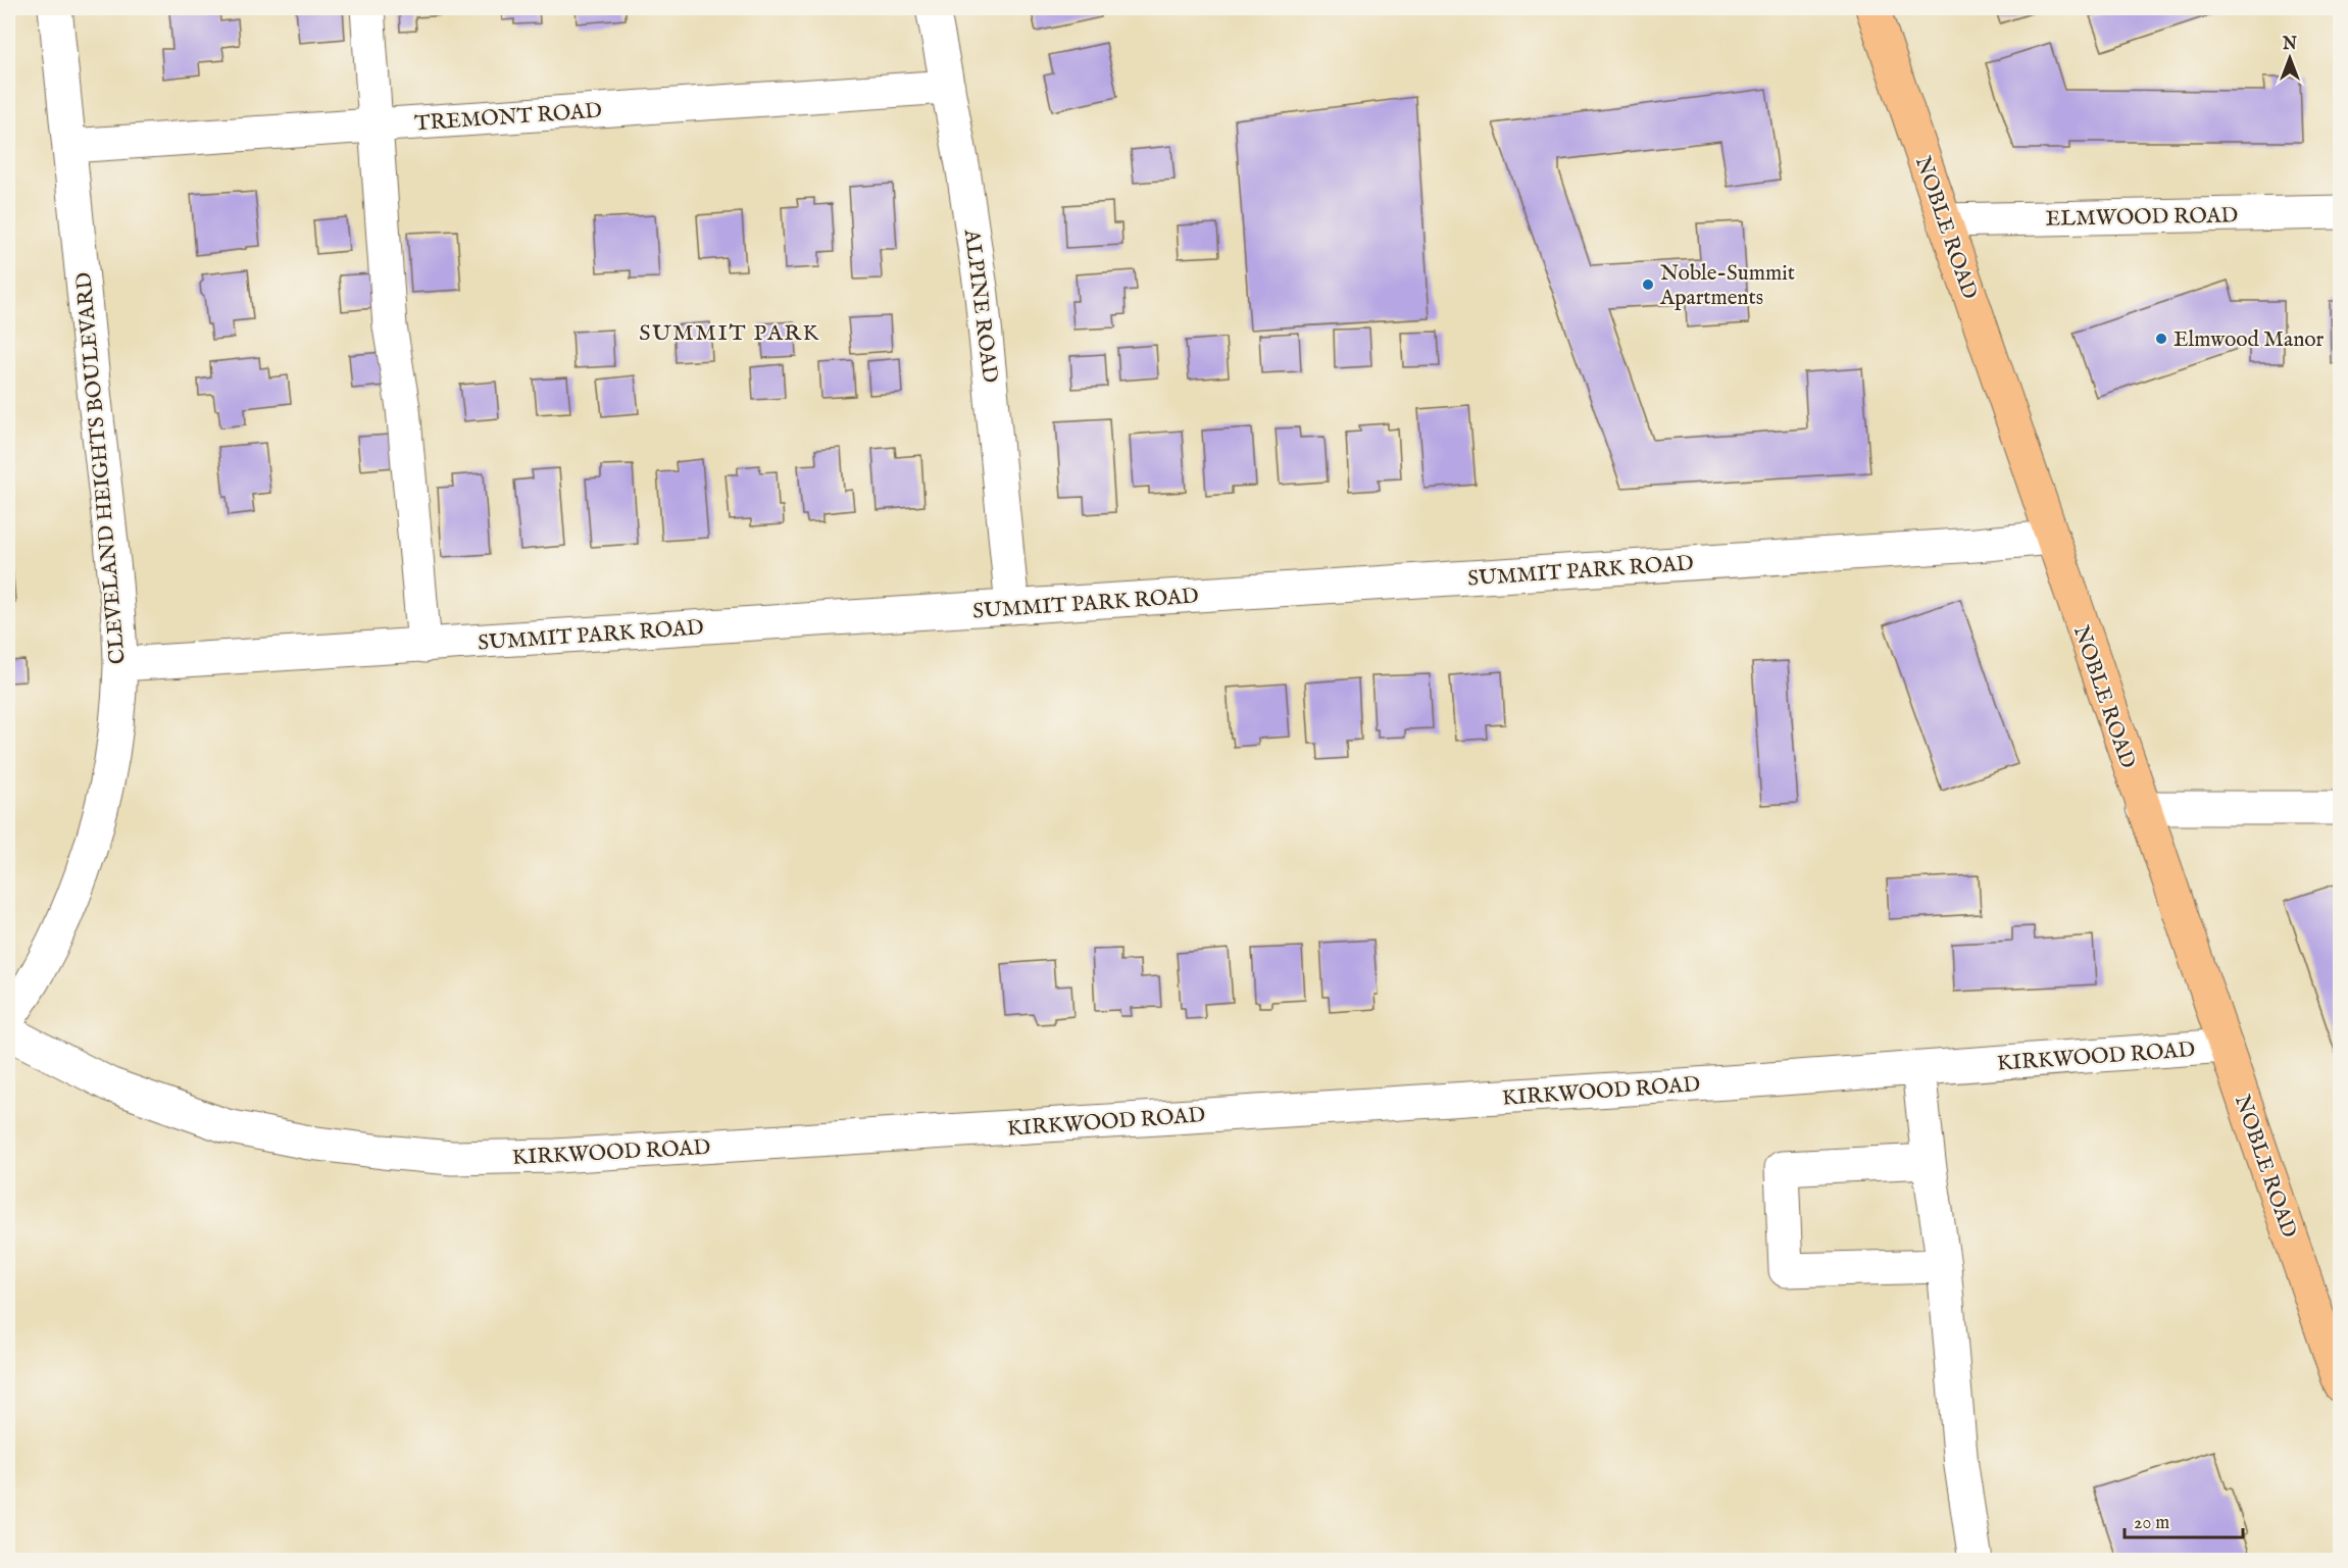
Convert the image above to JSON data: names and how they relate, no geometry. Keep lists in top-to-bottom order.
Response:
{
  "streets": {
    "main road": ["NOBLE ROAD"],
    "street": [
      "TREMONT ROAD",
      "ELMWOOD ROAD",
      "ALPINE ROAD",
      "CLEVELAND HEIGHTS BOULEVARD",
      "SUMMIT PARK ROAD",
      "KIRKWOOD ROAD"
    ]
  },
  "crossings": [
    ["TREMONT ROAD", "ALPINE ROAD"],
    ["TREMONT ROAD", "CLEVELAND HEIGHTS BOULEVARD"],
    ["ELMWOOD ROAD", "NOBLE ROAD"],
    ["NOBLE ROAD", "SUMMIT PARK ROAD"],
    ["NOBLE ROAD", "KIRKWOOD ROAD"],
    ["ALPINE ROAD", "SUMMIT PARK ROAD"],
    ["CLEVELAND HEIGHTS BOULEVARD", "SUMMIT PARK ROAD"]
  ],
  "districts": ["SUMMIT PARK"],
  "places": ["Noble-Summit Apartments", "Elmwood Manor"],
  "scale_bar": "20 m",
  "north": "top"
}
